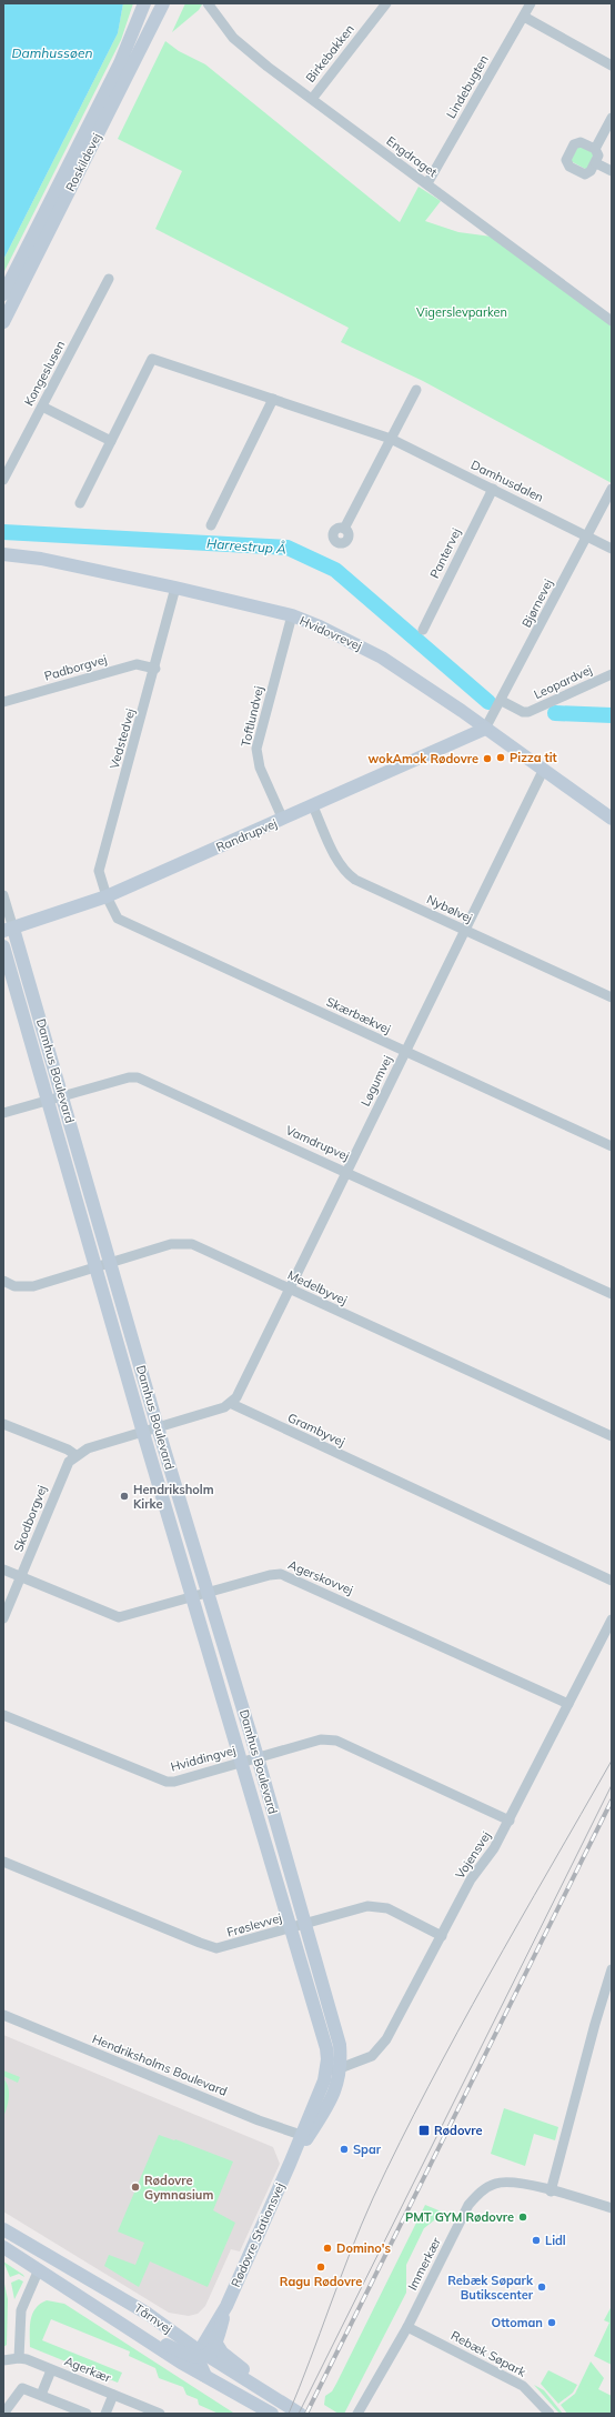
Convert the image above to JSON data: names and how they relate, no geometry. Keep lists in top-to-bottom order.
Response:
{
  "streets": {
    "street": [
      "Birkebakken",
      "Lindebugten",
      "Engdraget",
      "Roskildevej",
      "Kongeslusen",
      "Damhusdalen",
      "Pantervej",
      "Bjørnevej",
      "Hvidovrevej",
      "Padborgvej",
      "Leopardvej",
      "Toftlundvej",
      "Vedstedvej",
      "Randrupvej",
      "Nybølvej",
      "Skærbækvej",
      "Damhus Boulevard",
      "Løgumvej",
      "Vamdrupvej",
      "Medelbyvej",
      "Grambyvej",
      "Skodborgvej",
      "Agerskovvej",
      "Hviddingvej",
      "Vojensvej",
      "Frøslevvej",
      "Hendriksholms Boulevard",
      "Rødovre Stationsvej",
      "Immerkær",
      "Tårnvej",
      "Rebæk Søpark",
      "Agerkær"
    ]
  },
  "crossings": [
    ["Birkebakken", "Engdraget"],
    ["Lindebugten", "Engdraget"],
    ["Damhusdalen", "Pantervej"],
    ["Damhusdalen", "Bjørnevej"],
    ["Bjørnevej", "Hvidovrevej"],
    ["Bjørnevej", "Leopardvej"],
    ["Bjørnevej", "Randrupvej"],
    ["Hvidovrevej", "Toftlundvej"],
    ["Hvidovrevej", "Vedstedvej"],
    ["Hvidovrevej", "Randrupvej"],
    ["Hvidovrevej", "Løgumvej"],
    ["Padborgvej", "Vedstedvej"],
    ["Toftlundvej", "Randrupvej"],
    ["Vedstedvej", "Randrupvej"],
    ["Vedstedvej", "Skærbækvej"],
    ["Randrupvej", "Nybølvej"],
    ["Randrupvej", "Skærbækvej"],
    ["Randrupvej", "Damhus Boulevard"],
    ["Nybølvej", "Løgumvej"],
    ["Skærbækvej", "Løgumvej"],
    ["Damhus Boulevard", "Vamdrupvej"],
    ["Damhus Boulevard", "Medelbyvej"],
    ["Damhus Boulevard", "Agerskovvej"],
    ["Damhus Boulevard", "Hviddingvej"],
    ["Damhus Boulevard", "Vojensvej"],
    ["Damhus Boulevard", "Frøslevvej"],
    ["Damhus Boulevard", "Rødovre Stationsvej"],
    ["Løgumvej", "Vamdrupvej"],
    ["Løgumvej", "Medelbyvej"],
    ["Løgumvej", "Grambyvej"],
    ["Skodborgvej", "Agerskovvej"],
    ["Agerskovvej", "Vojensvej"],
    ["Hviddingvej", "Vojensvej"],
    ["Vojensvej", "Frøslevvej"],
    ["Vojensvej", "Rødovre Stationsvej"],
    ["Hendriksholms Boulevard", "Rødovre Stationsvej"],
    ["Rødovre Stationsvej", "Tårnvej"],
    ["Immerkær", "Rebæk Søpark"]
  ],
  "water": ["Damhussøen", "Harrestrup Å"],
  "parks": ["Vigerslevparken"],
  "places": {
    "other": [
      "Pizza tit",
      "wokAmok Rødovre",
      "Hendriksholm Kirke",
      "Spar",
      "Rødovre Gymnasium",
      "PMT GYM Rødovre",
      "Lidl",
      "Domino's",
      "Ragu Rødovre",
      "Rebæk Søpark Butikscenter",
      "Ottoman"
    ],
    "transit": ["Rødovre"]
  }
}
